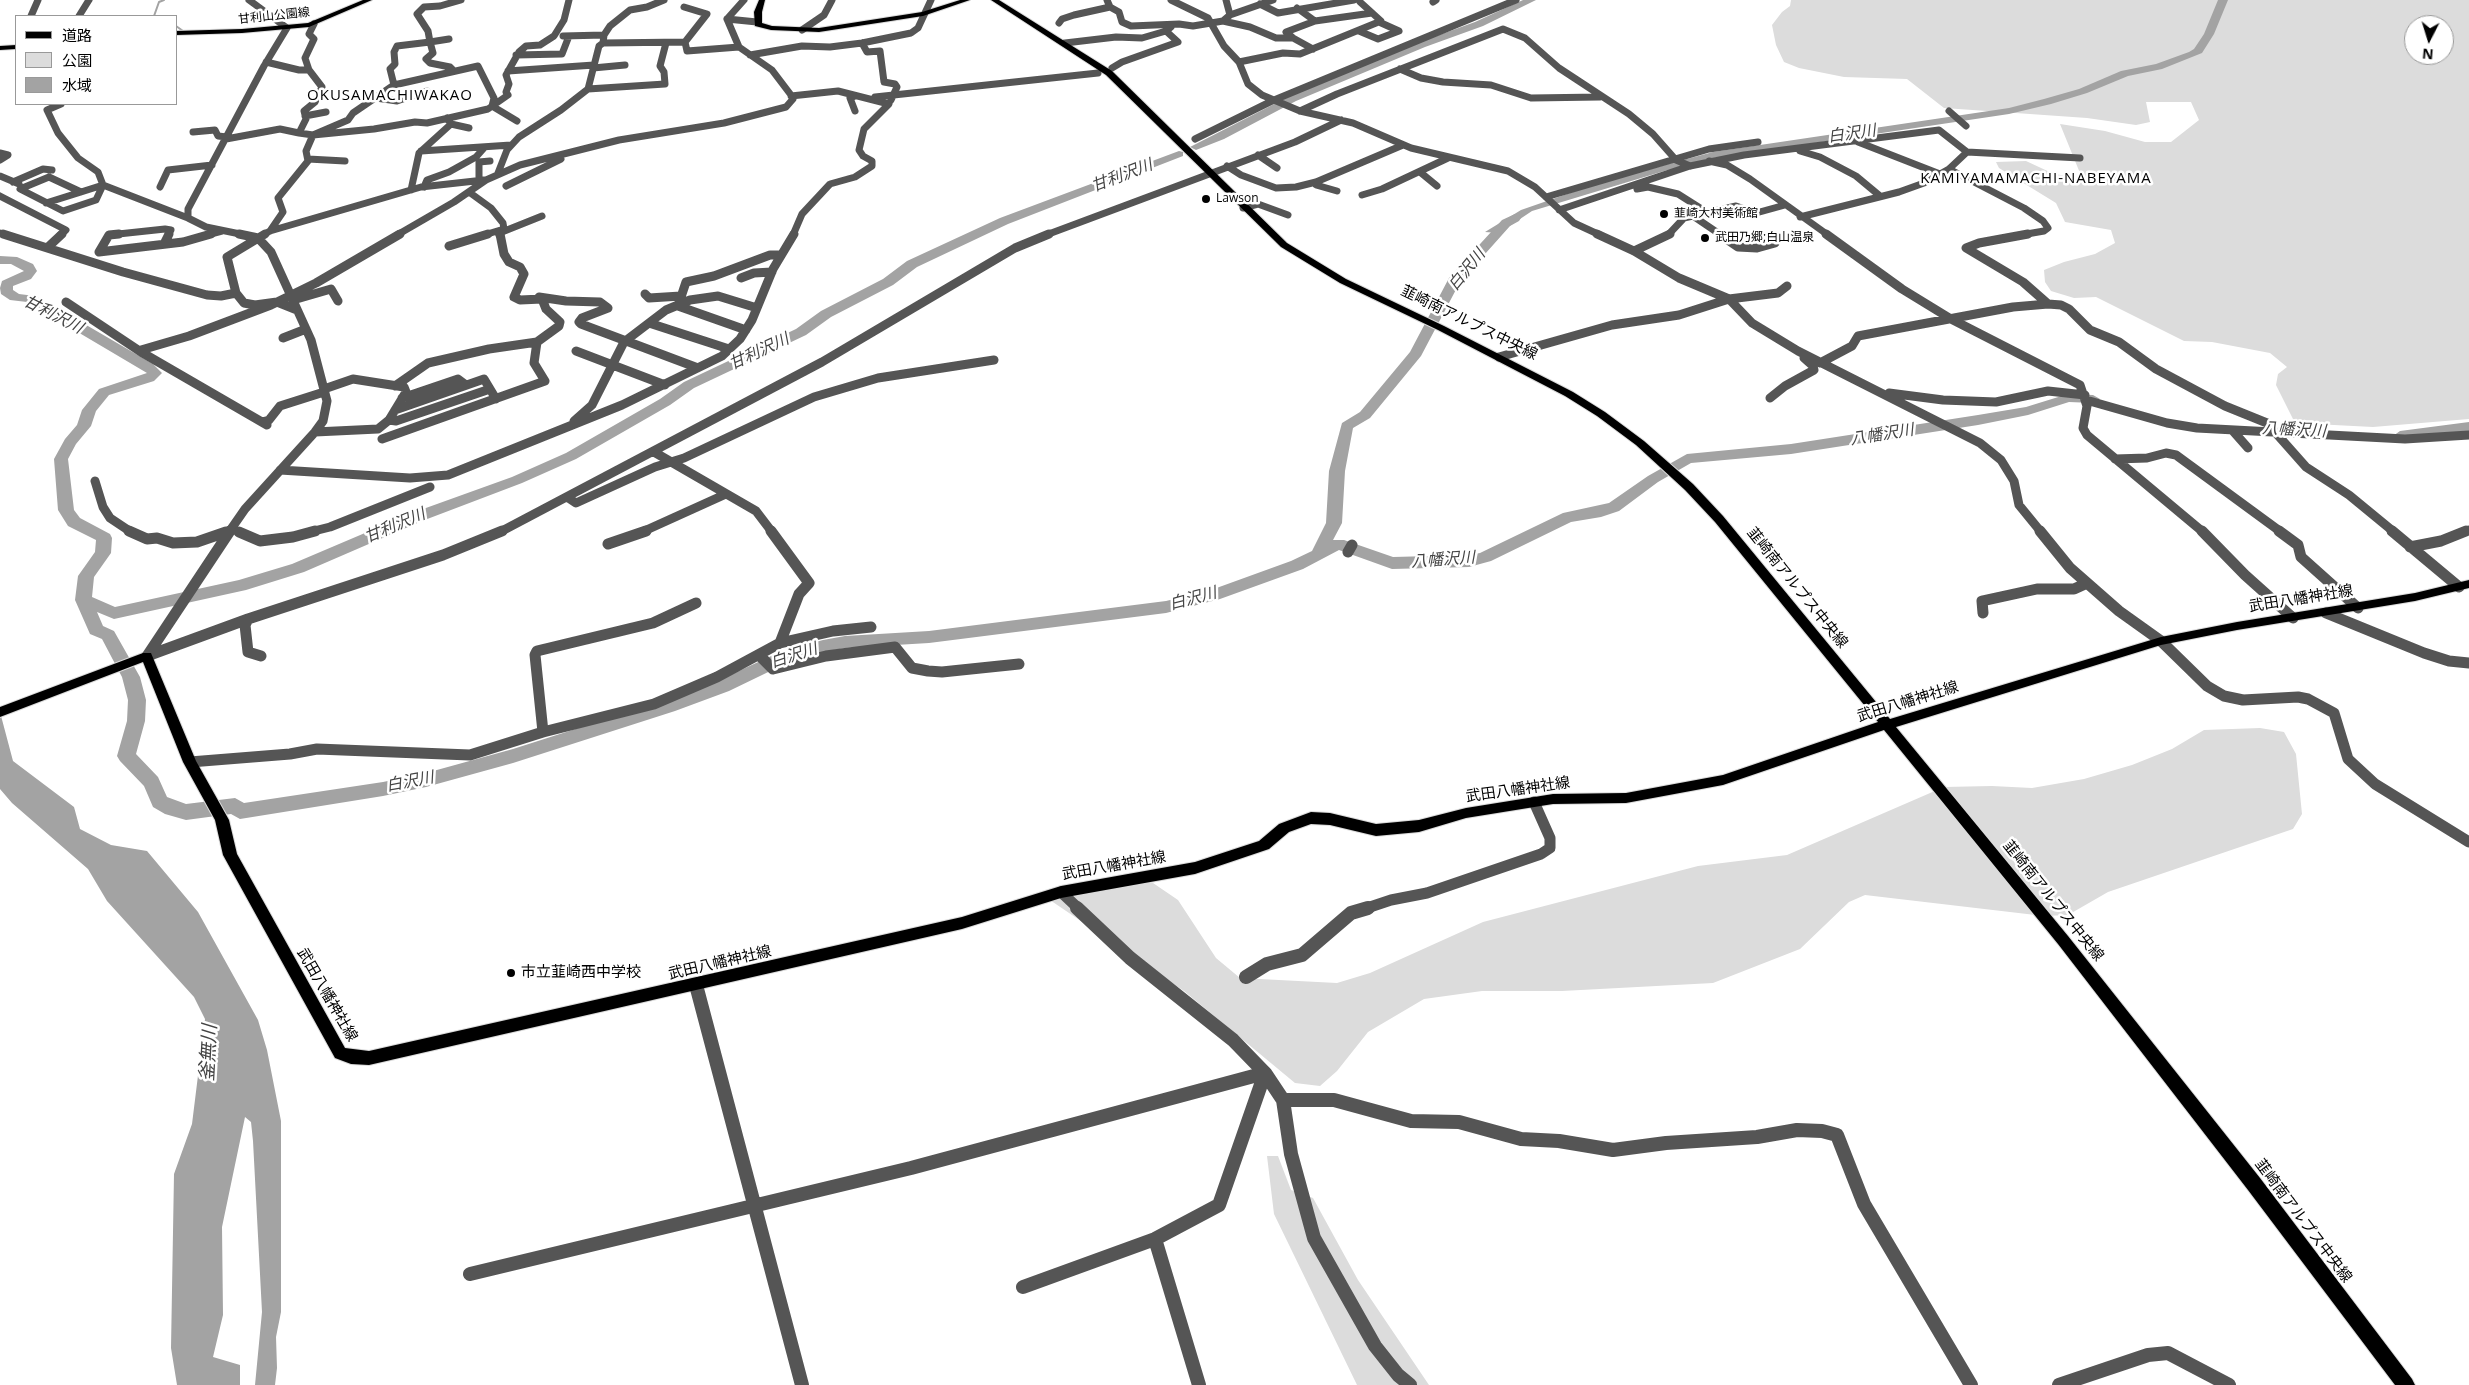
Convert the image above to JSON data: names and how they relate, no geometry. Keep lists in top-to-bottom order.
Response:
{
  "streets": {
    "main road": ["甘利山公園線", "韮崎南アルプス中央線", "武田八幡神社線"]
  },
  "crossings": [
    ["韮崎南アルプス中央線", "武田八幡神社線"]
  ],
  "districts": ["OKUSAMACHIWAKAO", "KAMIYAMAMACHI-NABEYAMA"],
  "water": [
    "白沢川",
    "甘利沢川",
    "八幡沢川",
    "釜無川"
  ],
  "places": [
    "Lawson",
    "韮崎大村美術館",
    "武田乃郷;白山温泉",
    "市立韮崎西中学校"
  ],
  "legend": ["道路", "公園", "水域"],
  "north": "bottom"
}
